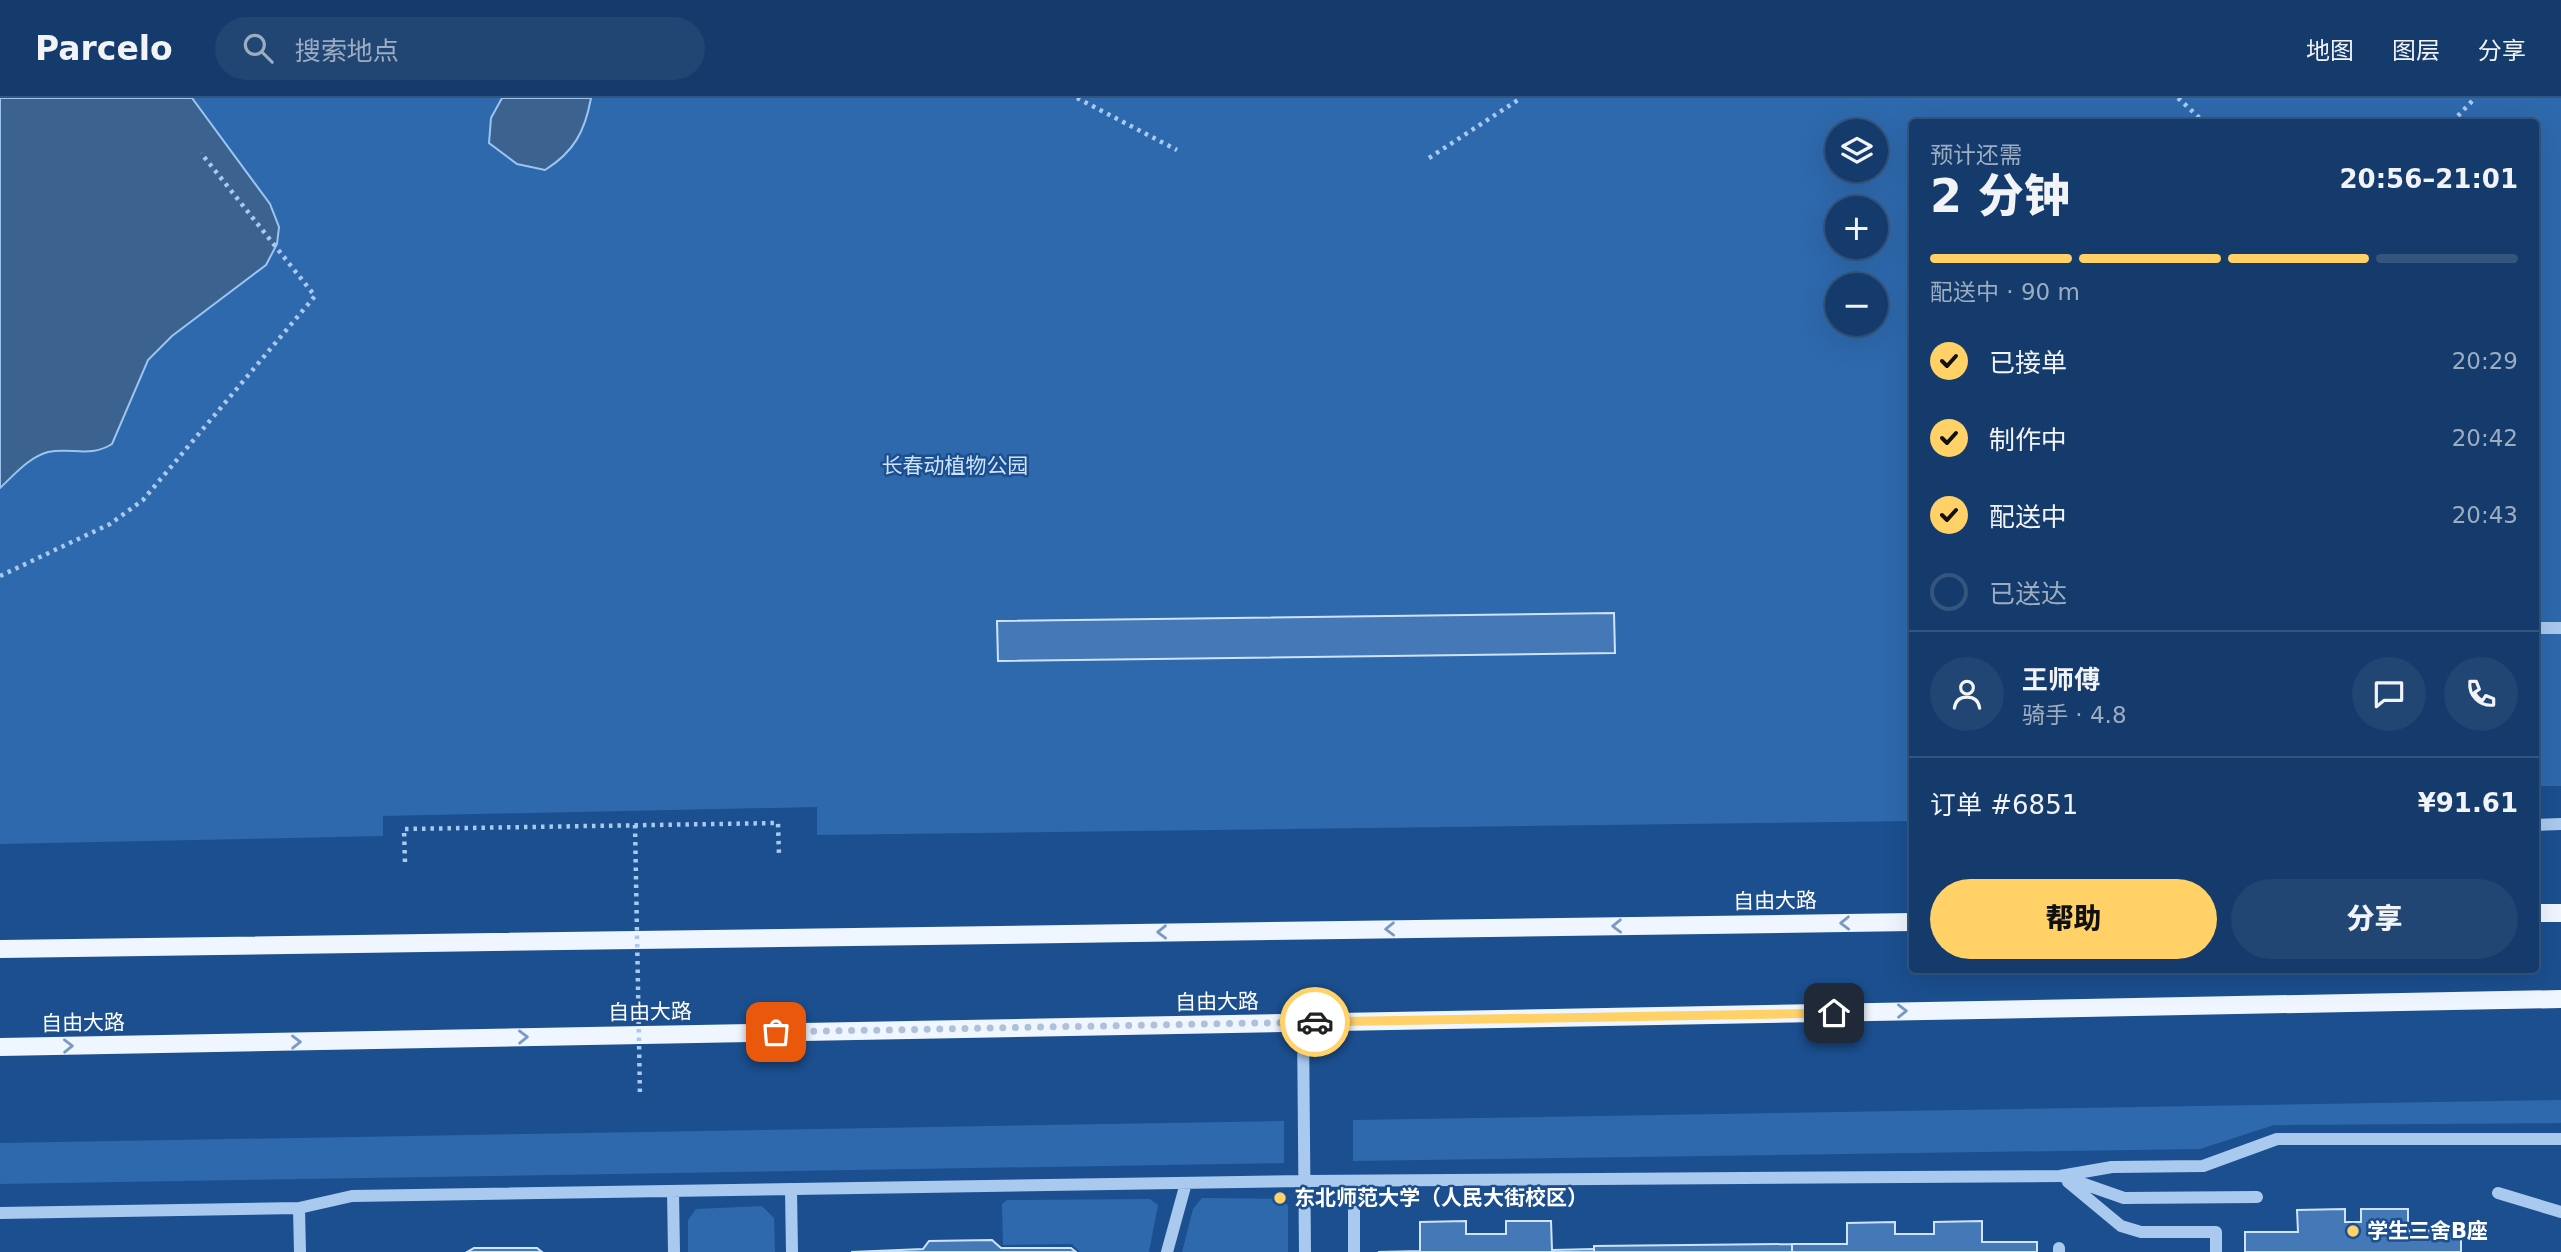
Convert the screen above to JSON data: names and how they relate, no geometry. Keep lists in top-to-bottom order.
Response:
{
  "streets": {
    "main road": ["自由大路"]
  },
  "parks": ["长春动植物公园"],
  "places": ["东北师范大学（人民大街校区）", "学生三舍B座"],
  "page": {
    "header": "Parcelo",
    "search": "搜索地点",
    "nav": ["地图", "图层", "分享"],
    "map_buttons": ["+", "−"],
    "heading": ["2 分钟", "预计还需", "20:56–21:01"],
    "panel": [
      "王师傅",
      "骑手 · 4.8",
      "订单 #6851",
      "¥91.61"
    ],
    "bar": "配送中 · 90 m",
    "list": [
      ["已接单", "20:29"],
      ["制作中", "20:42"],
      ["配送中", "20:43"],
      "已送达"
    ],
    "buttons": ["帮助", "分享"]
  }
}
